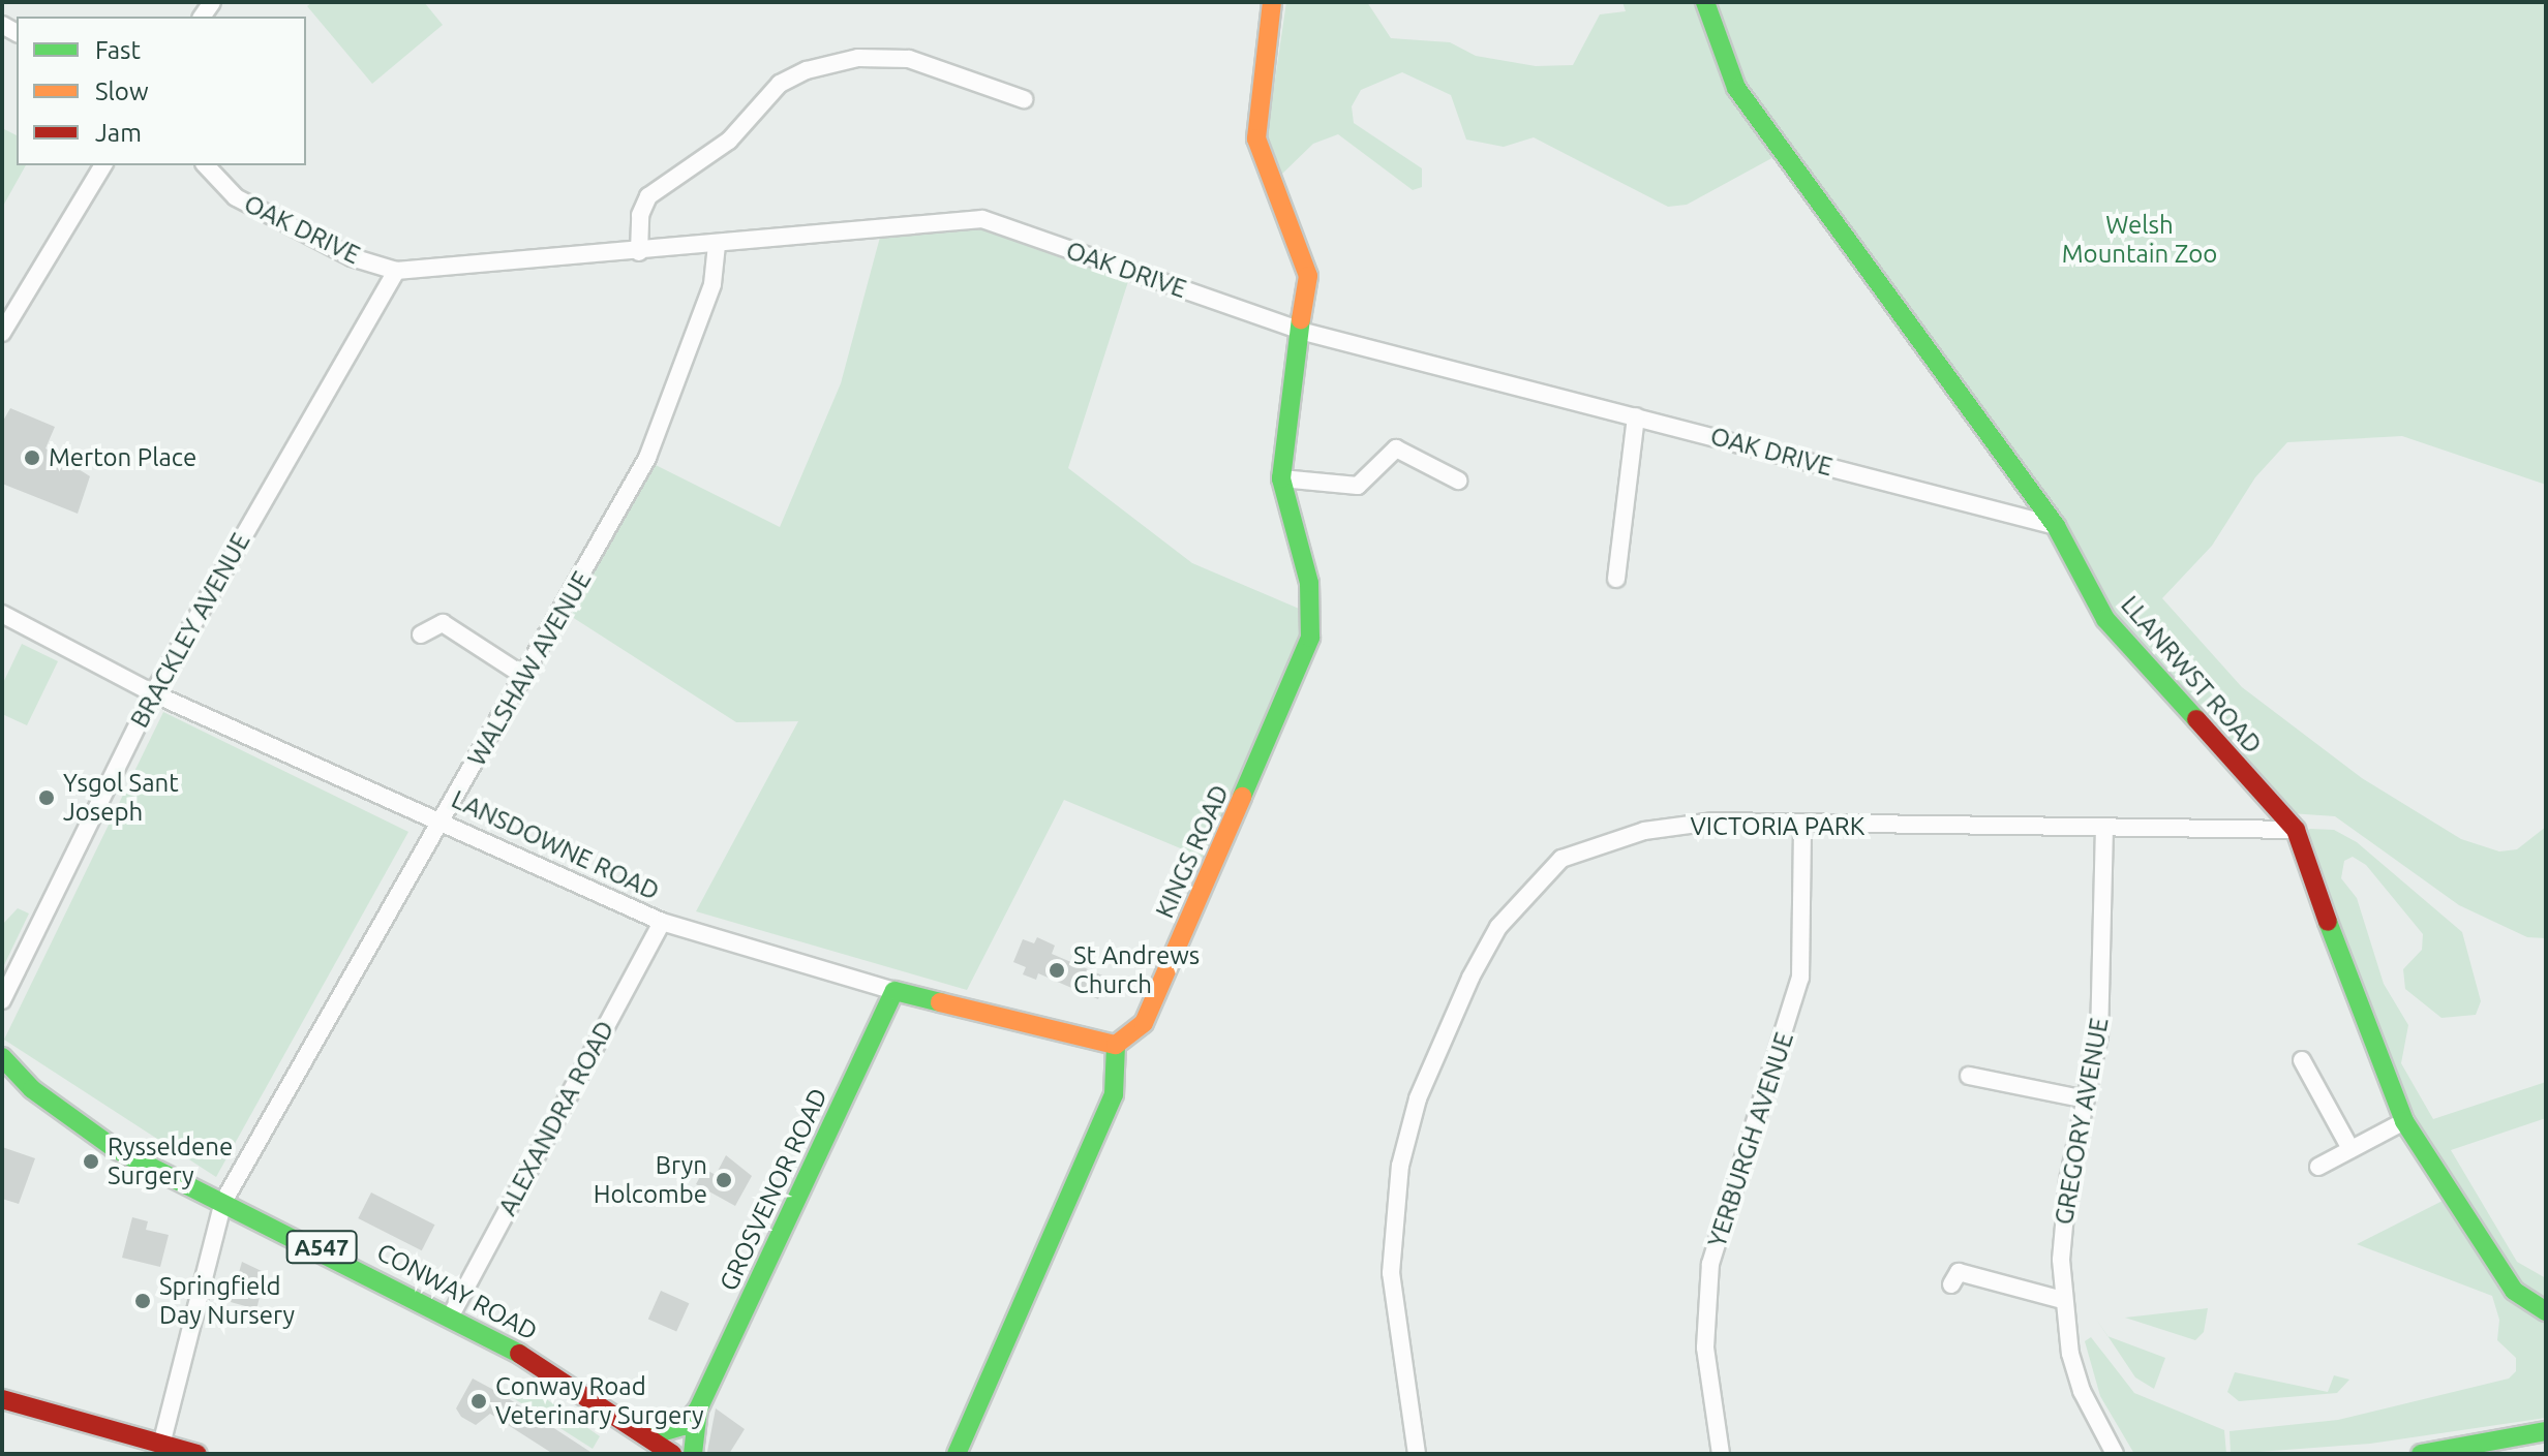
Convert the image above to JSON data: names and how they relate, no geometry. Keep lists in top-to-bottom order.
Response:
{
  "streets": {
    "main road": [
      "LLANRWST ROAD",
      "LANSDOWNE ROAD",
      "KINGS ROAD",
      "GROSVENOR ROAD",
      "A547",
      "CONWAY ROAD"
    ],
    "street": [
      "OAK DRIVE",
      "BRACKLEY AVENUE",
      "WALSHAW AVENUE",
      "VICTORIA PARK",
      "ALEXANDRA ROAD",
      "GREGORY AVENUE",
      "YERBURGH AVENUE"
    ]
  },
  "crossings": [
    ["OAK DRIVE", "BRACKLEY AVENUE"],
    ["OAK DRIVE", "WALSHAW AVENUE"],
    ["OAK DRIVE", "LLANRWST ROAD"],
    ["OAK DRIVE", "KINGS ROAD"],
    ["BRACKLEY AVENUE", "LANSDOWNE ROAD"],
    ["WALSHAW AVENUE", "LANSDOWNE ROAD"],
    ["WALSHAW AVENUE", "CONWAY ROAD"],
    ["LLANRWST ROAD", "VICTORIA PARK"],
    ["VICTORIA PARK", "GREGORY AVENUE"],
    ["VICTORIA PARK", "YERBURGH AVENUE"],
    ["LANSDOWNE ROAD", "KINGS ROAD"],
    ["LANSDOWNE ROAD", "ALEXANDRA ROAD"],
    ["LANSDOWNE ROAD", "GROSVENOR ROAD"],
    ["ALEXANDRA ROAD", "CONWAY ROAD"]
  ],
  "parks": ["Welsh Mountain Zoo"],
  "places": [
    "Merton Place",
    "Ysgol Sant Joseph",
    "St Andrews Church",
    "Rysseldene Surgery",
    "Bryn Holcombe",
    "Springfield Day Nursery",
    "Conway Road Veterinary Surgery"
  ],
  "legend": ["Fast", "Slow", "Jam"]
}
